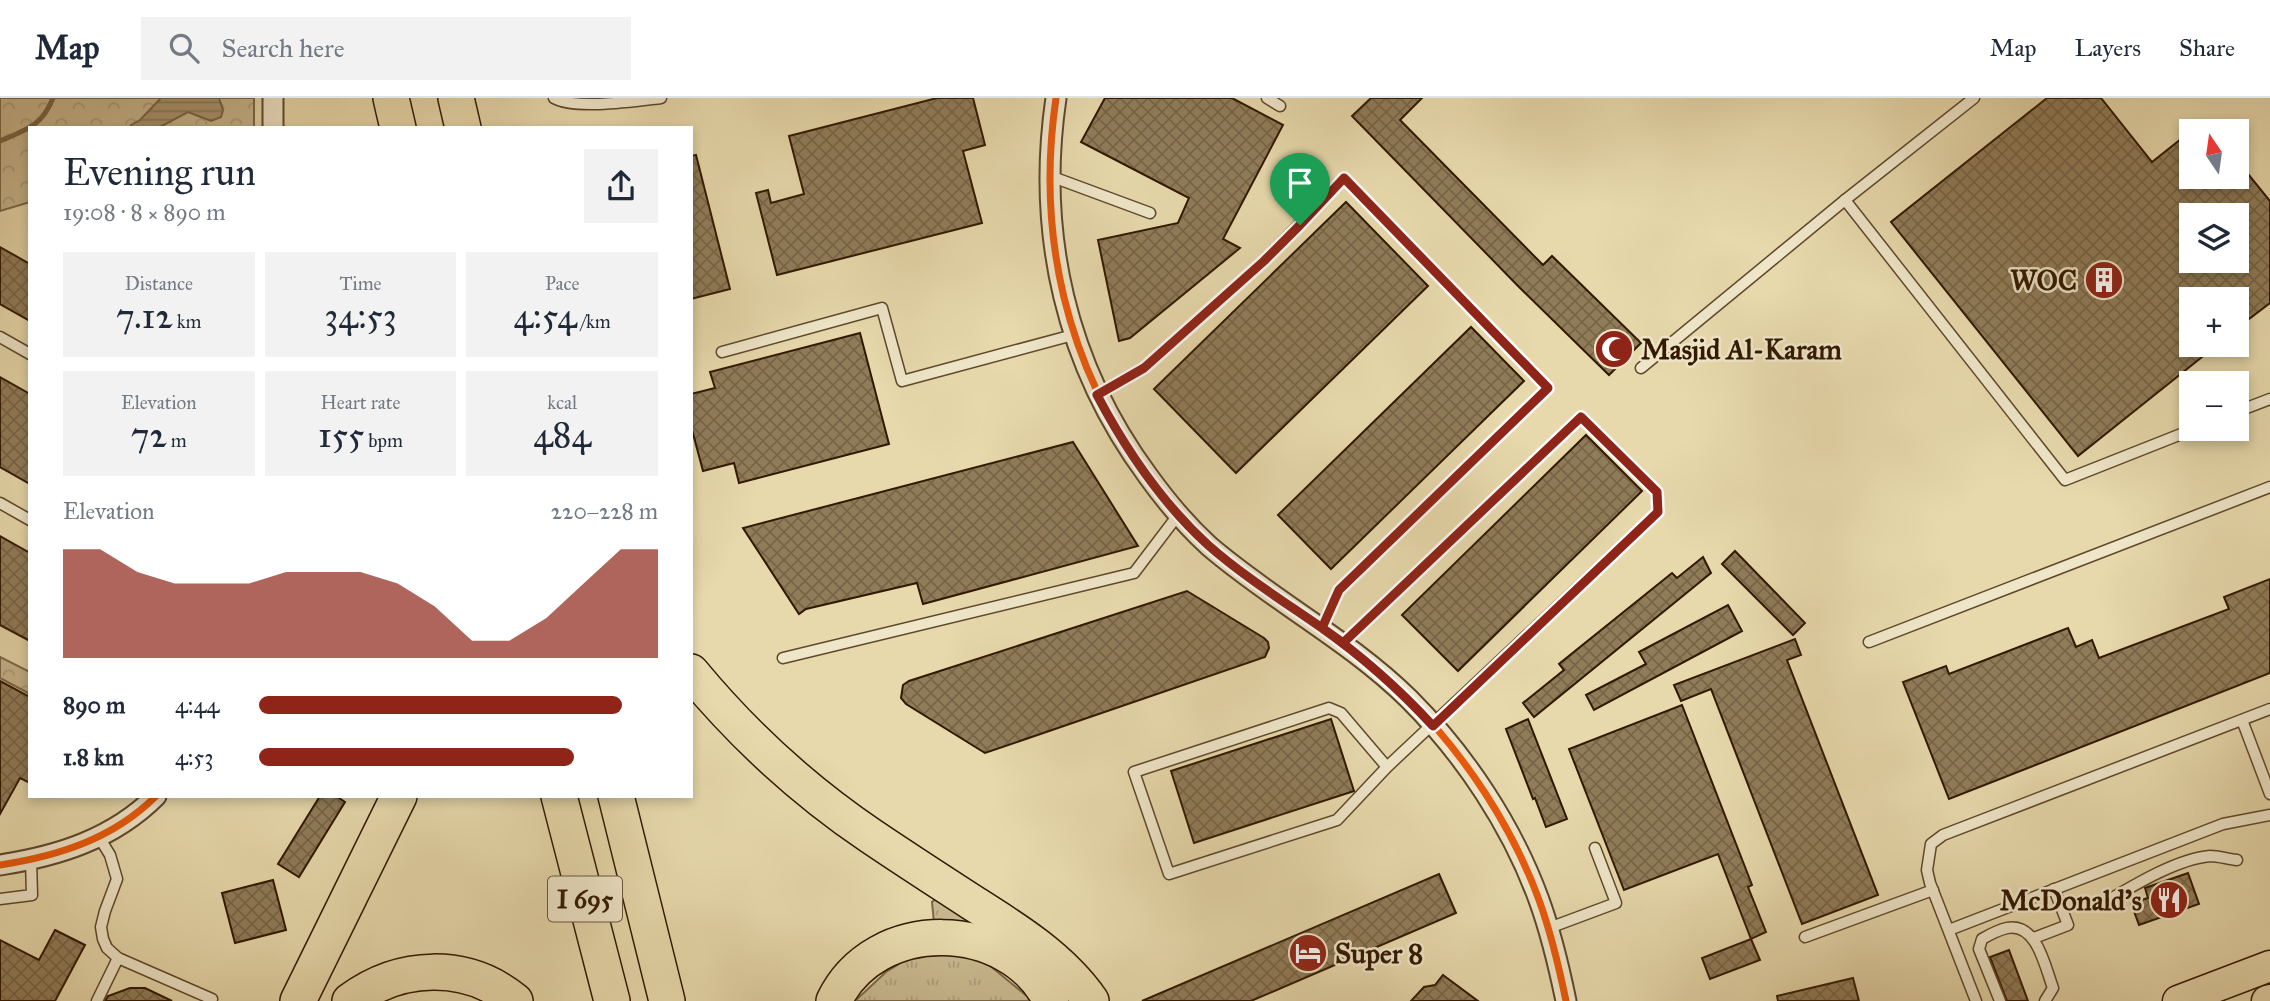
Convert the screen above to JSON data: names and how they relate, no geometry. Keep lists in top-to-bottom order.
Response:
{
  "streets": {
    "highway": ["I 695"]
  },
  "places": {
    "building": ["WOC"],
    "mosque": ["Masjid Al-Karam"],
    "restaurant": ["McDonald's"],
    "hotel": ["Super 8"]
  },
  "north": "top",
  "page": {
    "header": "Map",
    "search": "Search here",
    "nav": ["Map", "Layers", "Share"],
    "map_buttons": ["+", "−"],
    "heading": ["Evening run", "19:08 · 8 × 890 m"],
    "stats": [
      ["Distance", "7.12 km"],
      ["Time", "34:53"],
      ["Pace", "4:54 /km"],
      ["Elevation", "72 m"],
      ["Heart rate", "155 bpm"],
      ["kcal", "484"]
    ],
    "chart": ["Elevation", "220–228 m"],
    "list": [
      {
        "name": "890 m",
        "note": "4:44"
      },
      {
        "name": "1.8 km",
        "note": "4:53"
      }
    ]
  }
}
